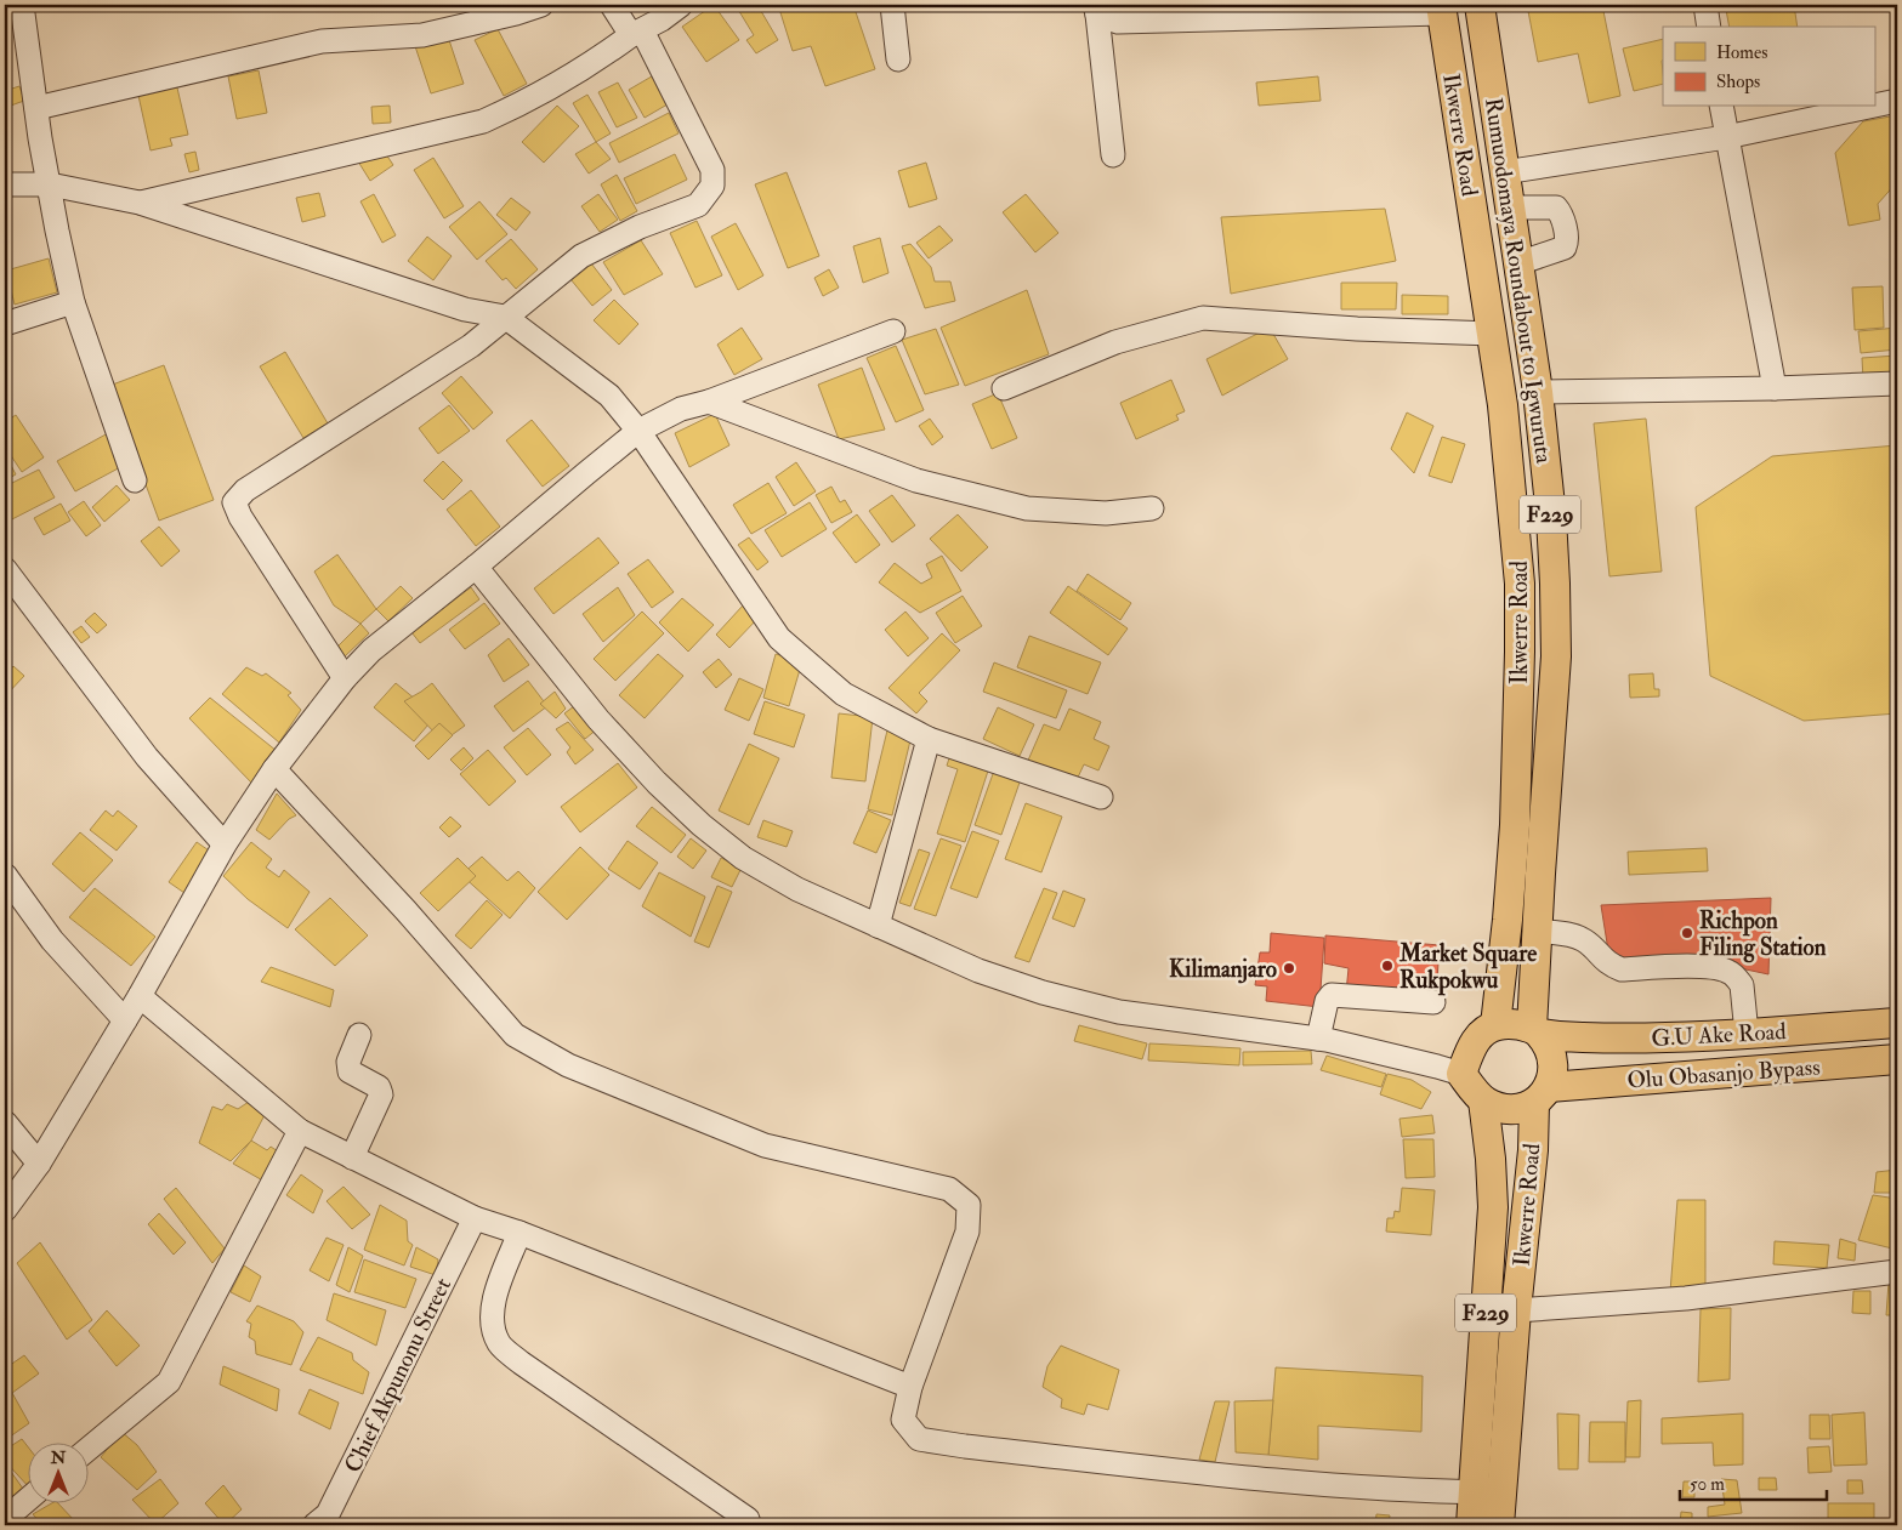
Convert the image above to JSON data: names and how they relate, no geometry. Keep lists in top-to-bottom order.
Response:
{
  "streets": {
    "main road": [
      "Ikwerre Road",
      "Rumuodomaya Roundabout to Igwuruta",
      "F229",
      "G.U Ake Road",
      "Olu Obasanjo Bypass"
    ],
    "street": ["Chief Akpunonu Street"]
  },
  "crossings": [
    ["Ikwerre Road", "Rumuodomaya Roundabout to Igwuruta"],
    ["Ikwerre Road", "F229"],
    ["Ikwerre Road", "G.U Ake Road"],
    ["Ikwerre Road", "Olu Obasanjo Bypass"],
    ["Rumuodomaya Roundabout to Igwuruta", "F229"],
    ["Rumuodomaya Roundabout to Igwuruta", "G.U Ake Road"],
    ["Rumuodomaya Roundabout to Igwuruta", "Olu Obasanjo Bypass"],
    ["F229", "G.U Ake Road"],
    ["F229", "Olu Obasanjo Bypass"],
    ["G.U Ake Road", "Olu Obasanjo Bypass"]
  ],
  "places": ["Richpon Filing Station", "Market Square Rukpokwu", "Kilimanjaro"],
  "legend": ["Homes", "Shops"],
  "scale_bar": "50 m",
  "north": "top"
}
